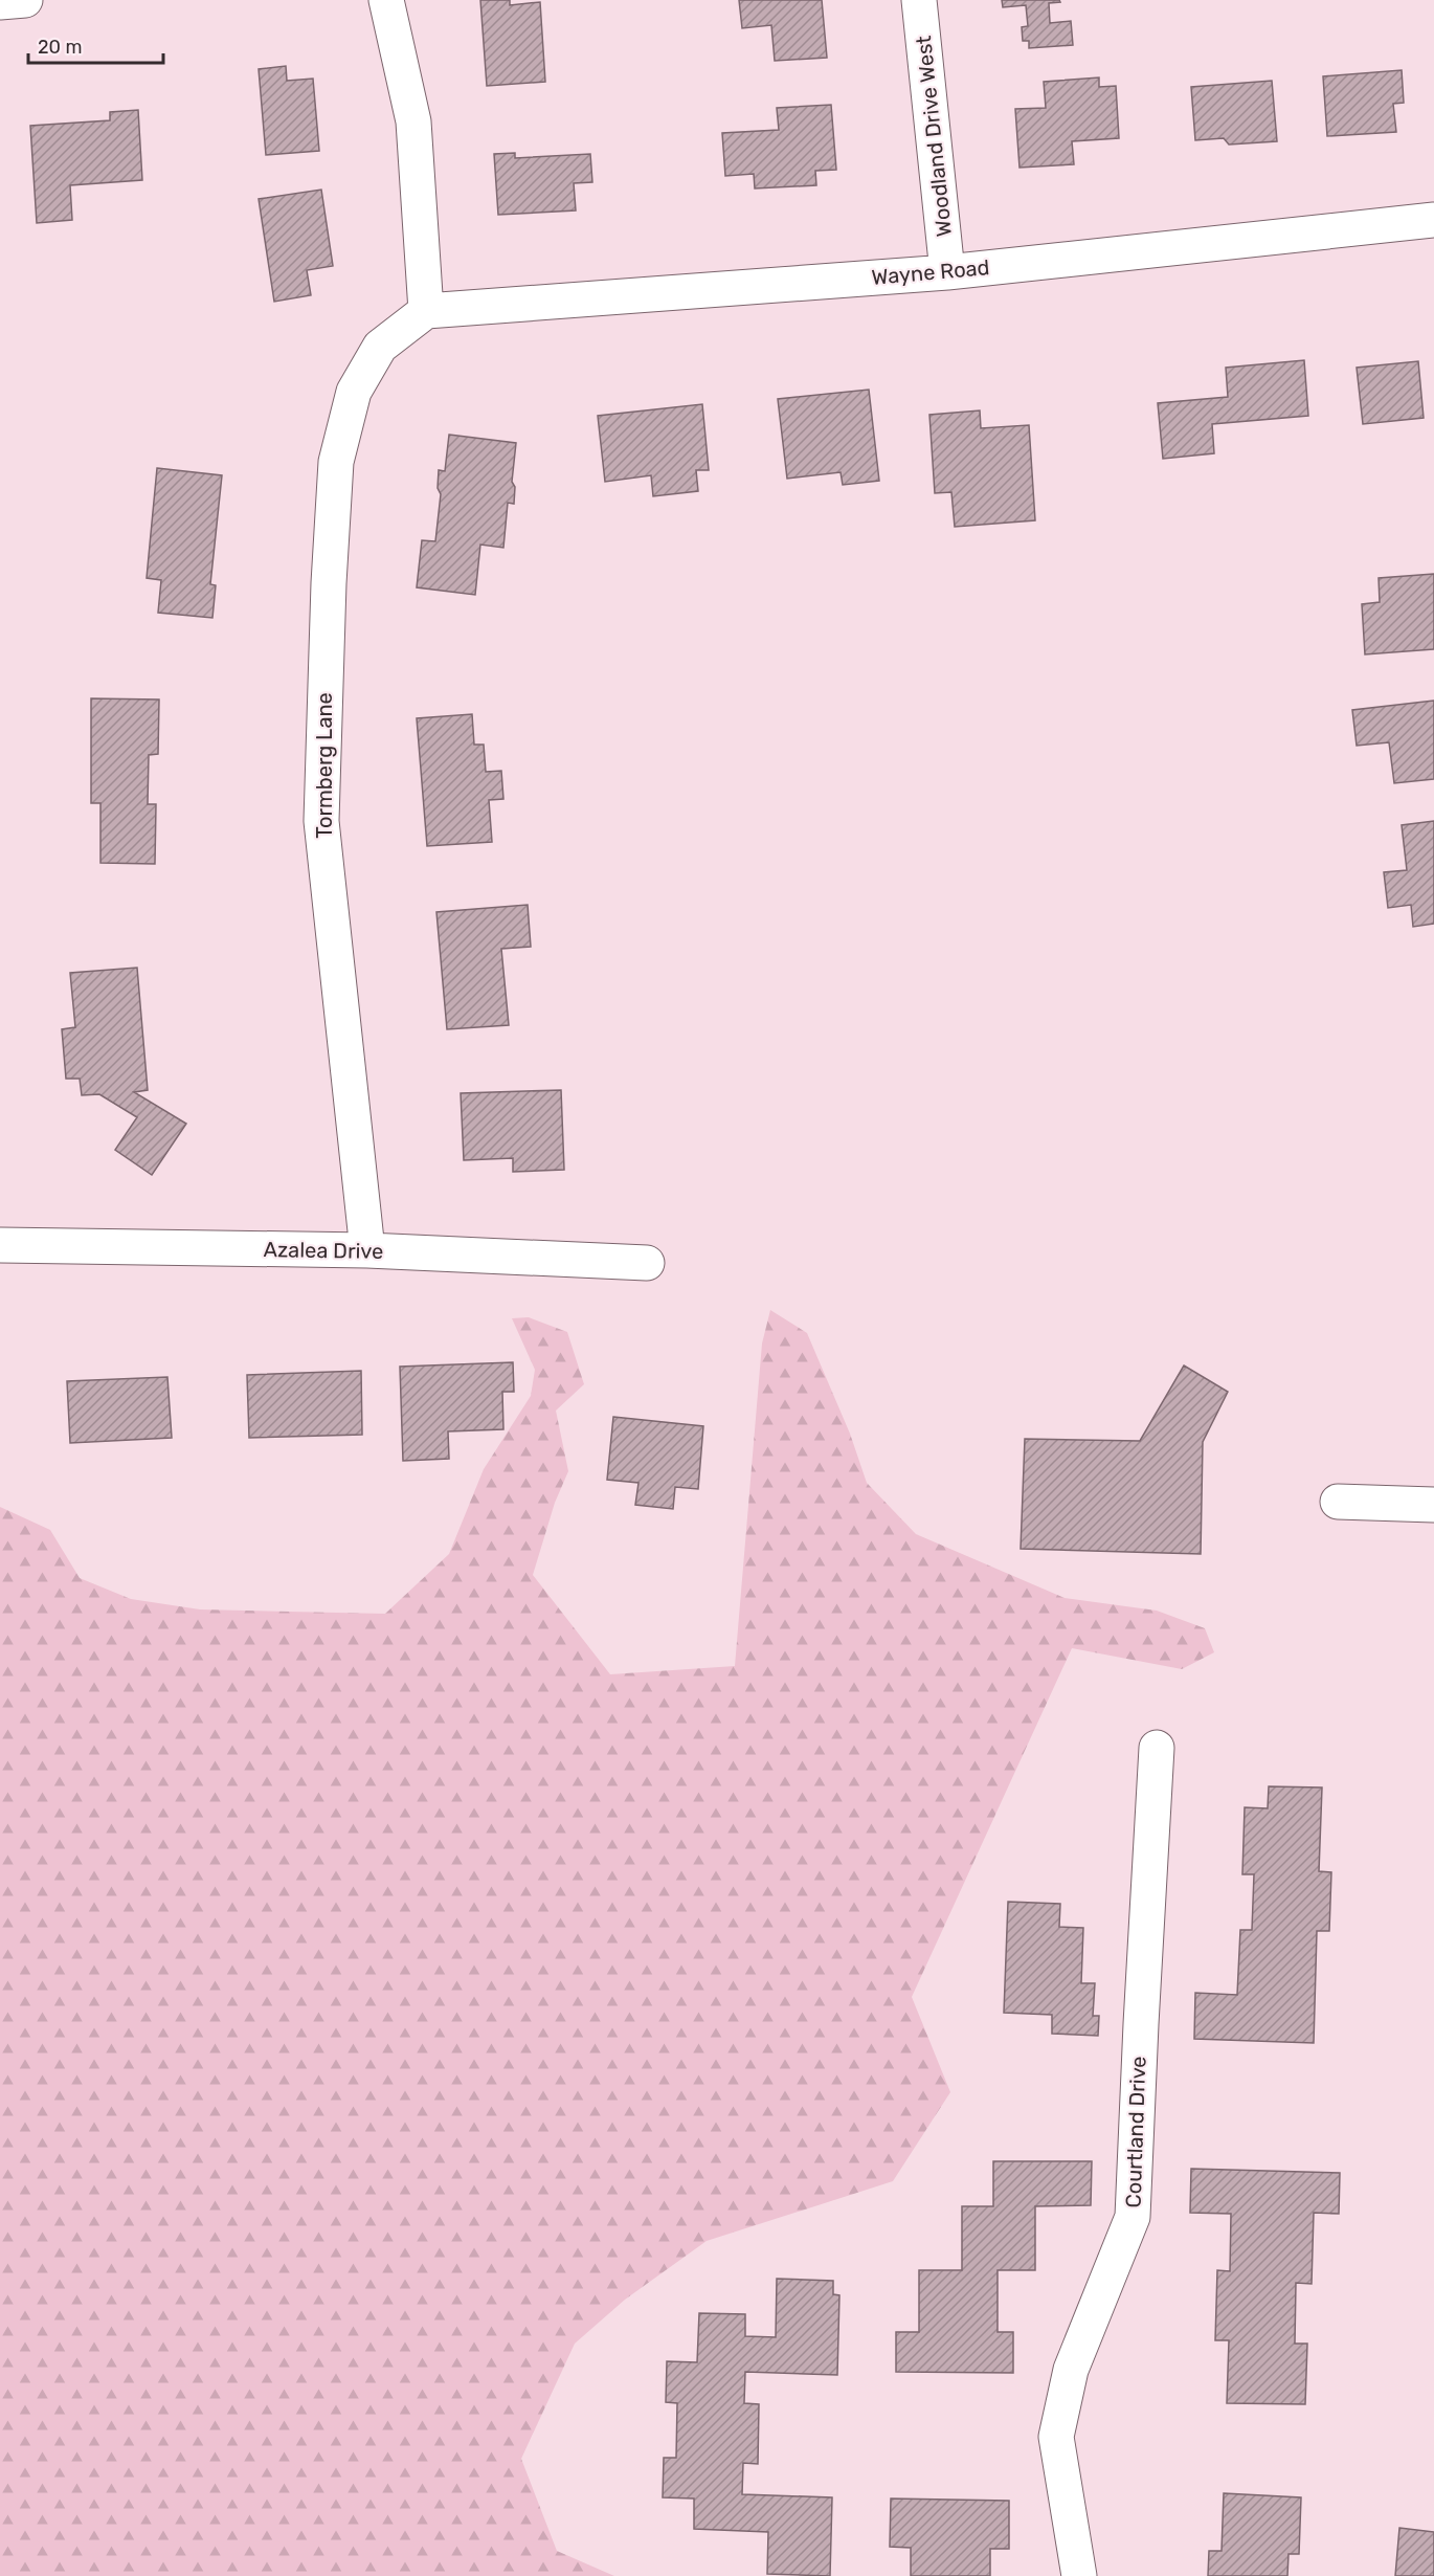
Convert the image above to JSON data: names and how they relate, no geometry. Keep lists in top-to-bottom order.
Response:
{
  "streets": {
    "street": [
      "Woodland Drive West",
      "Wayne Road",
      "Tormberg Lane",
      "Azalea Drive",
      "Courtland Drive"
    ]
  },
  "crossings": [
    ["Woodland Drive West", "Wayne Road"],
    ["Wayne Road", "Tormberg Lane"],
    ["Tormberg Lane", "Azalea Drive"]
  ],
  "scale_bar": "20 m"
}
